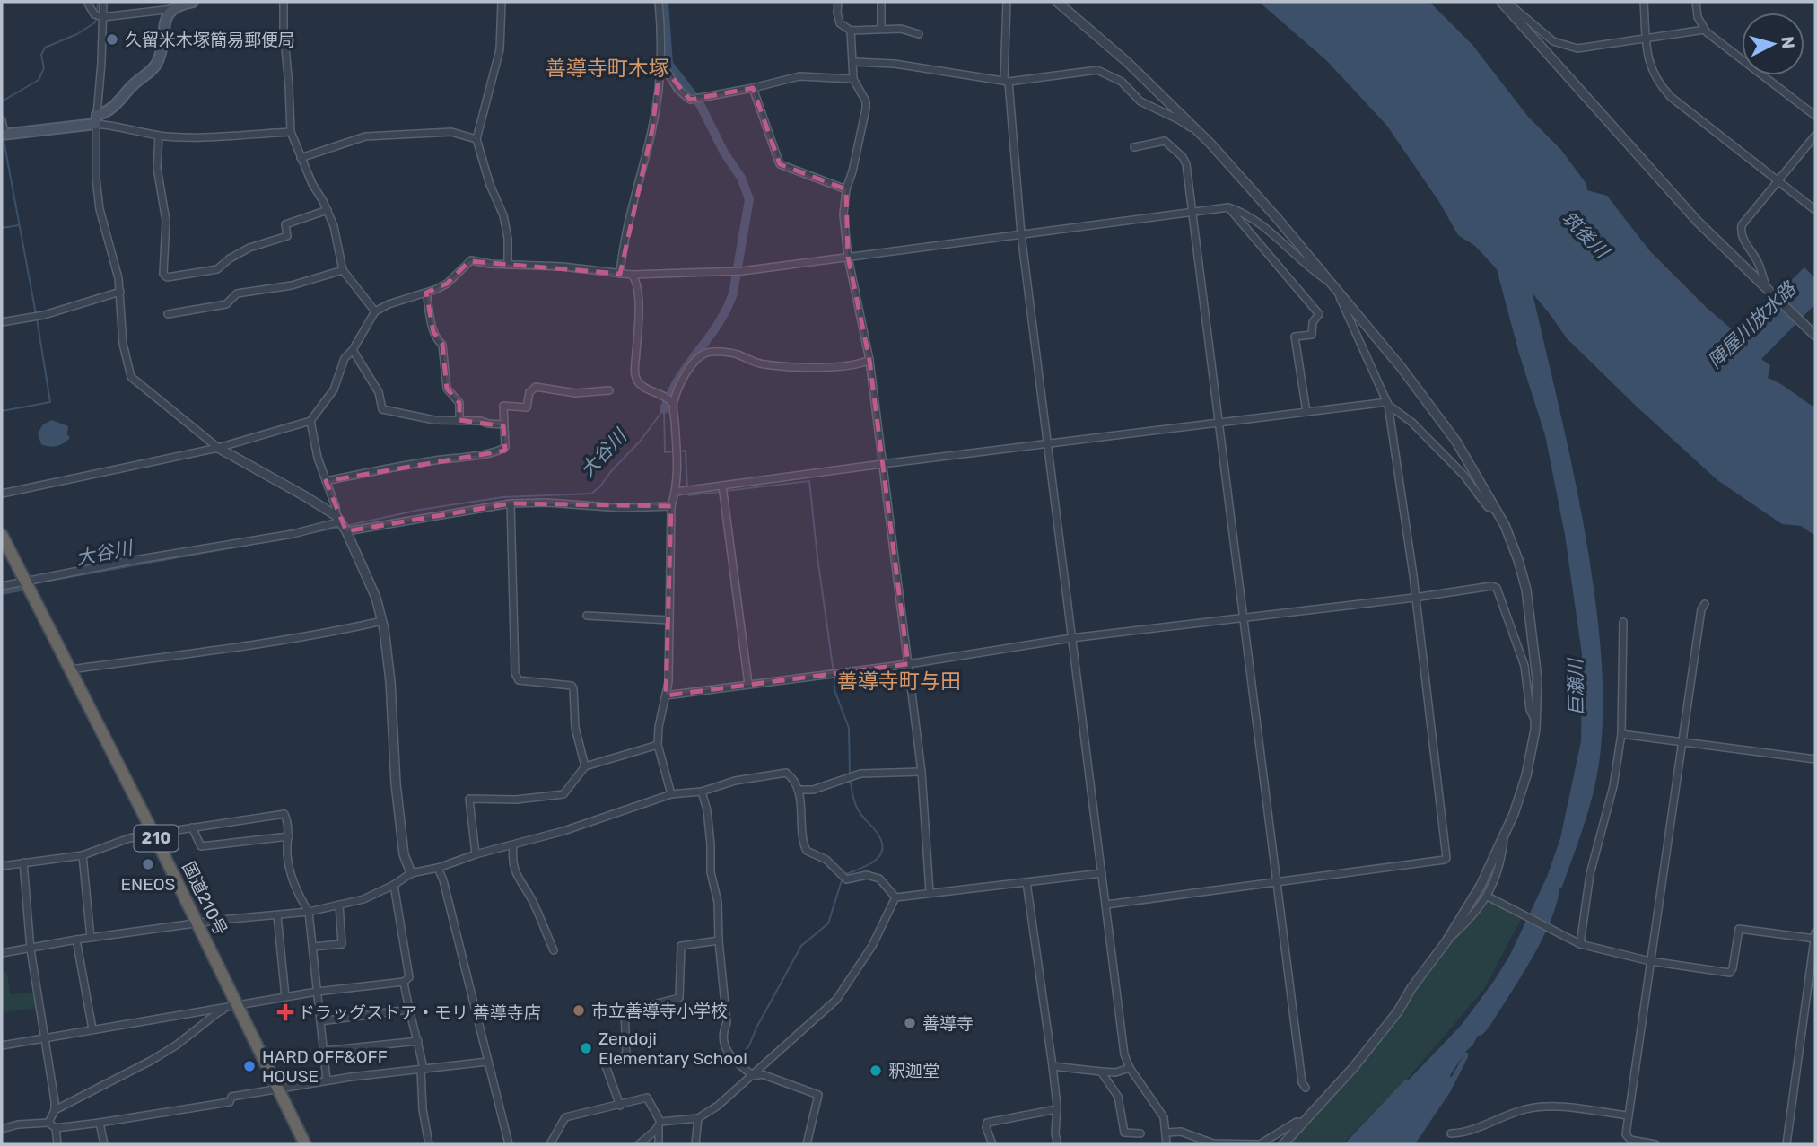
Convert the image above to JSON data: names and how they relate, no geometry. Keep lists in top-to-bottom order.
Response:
{
  "streets": {
    "highway": ["210", "国道210号"]
  },
  "districts": ["善導寺町木塚", "善導寺町与田"],
  "water": [
    "筑後川",
    "陣屋川放水路",
    "大谷川",
    "巨瀬川"
  ],
  "places": {
    "other": [
      "久留米木塚簡易郵便局",
      "ENEOS",
      "市立善導寺小学校",
      "善導寺",
      "Zendoji Elementary School",
      "HARD OFF&OFF HOUSE",
      "釈迦堂"
    ],
    "health": ["ドラッグストア・モリ 善導寺店"]
  },
  "north": "right"
}
